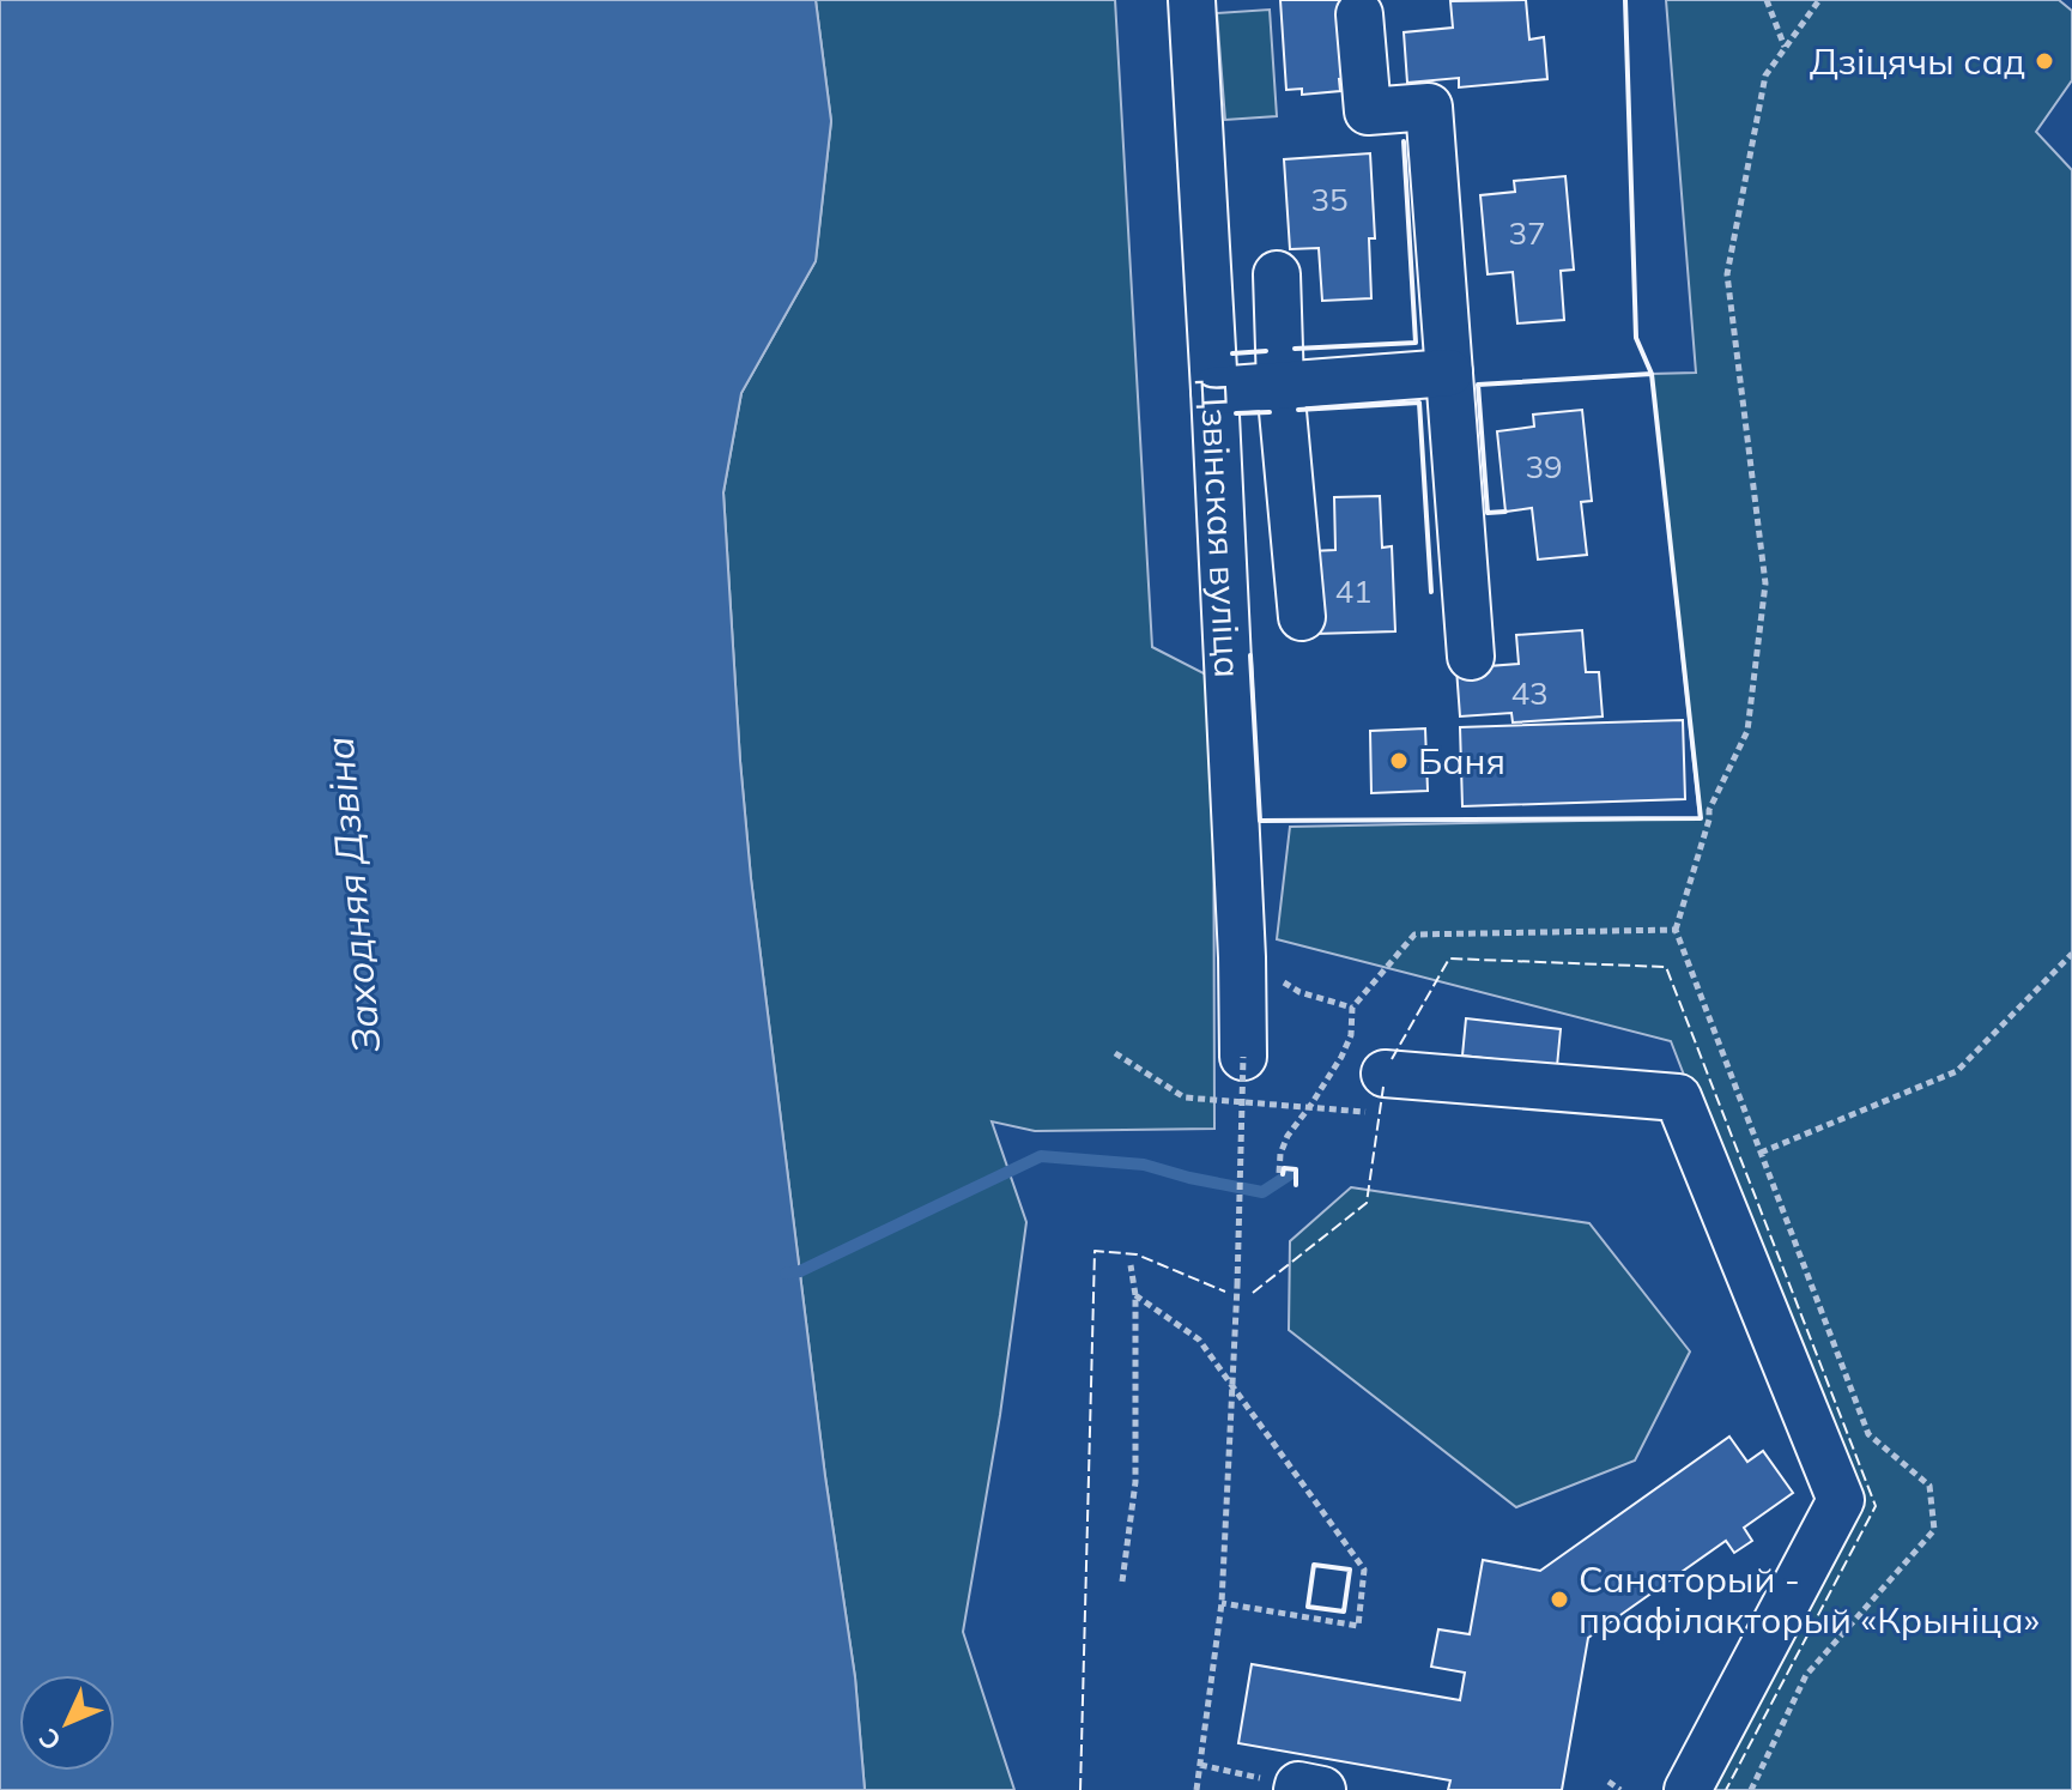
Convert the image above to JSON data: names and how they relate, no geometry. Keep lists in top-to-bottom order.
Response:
{
  "streets": {
    "street": ["Дзвінская вуліца"]
  },
  "water": ["Заходняя Дзвіна"],
  "places": ["Дзіцячы сад", "Баня", "Санаторый - прафілакторый «Крыніца»"],
  "house_numbers": [
    "35",
    "37",
    "39",
    "41",
    "43"
  ],
  "north": "bottom left"
}
